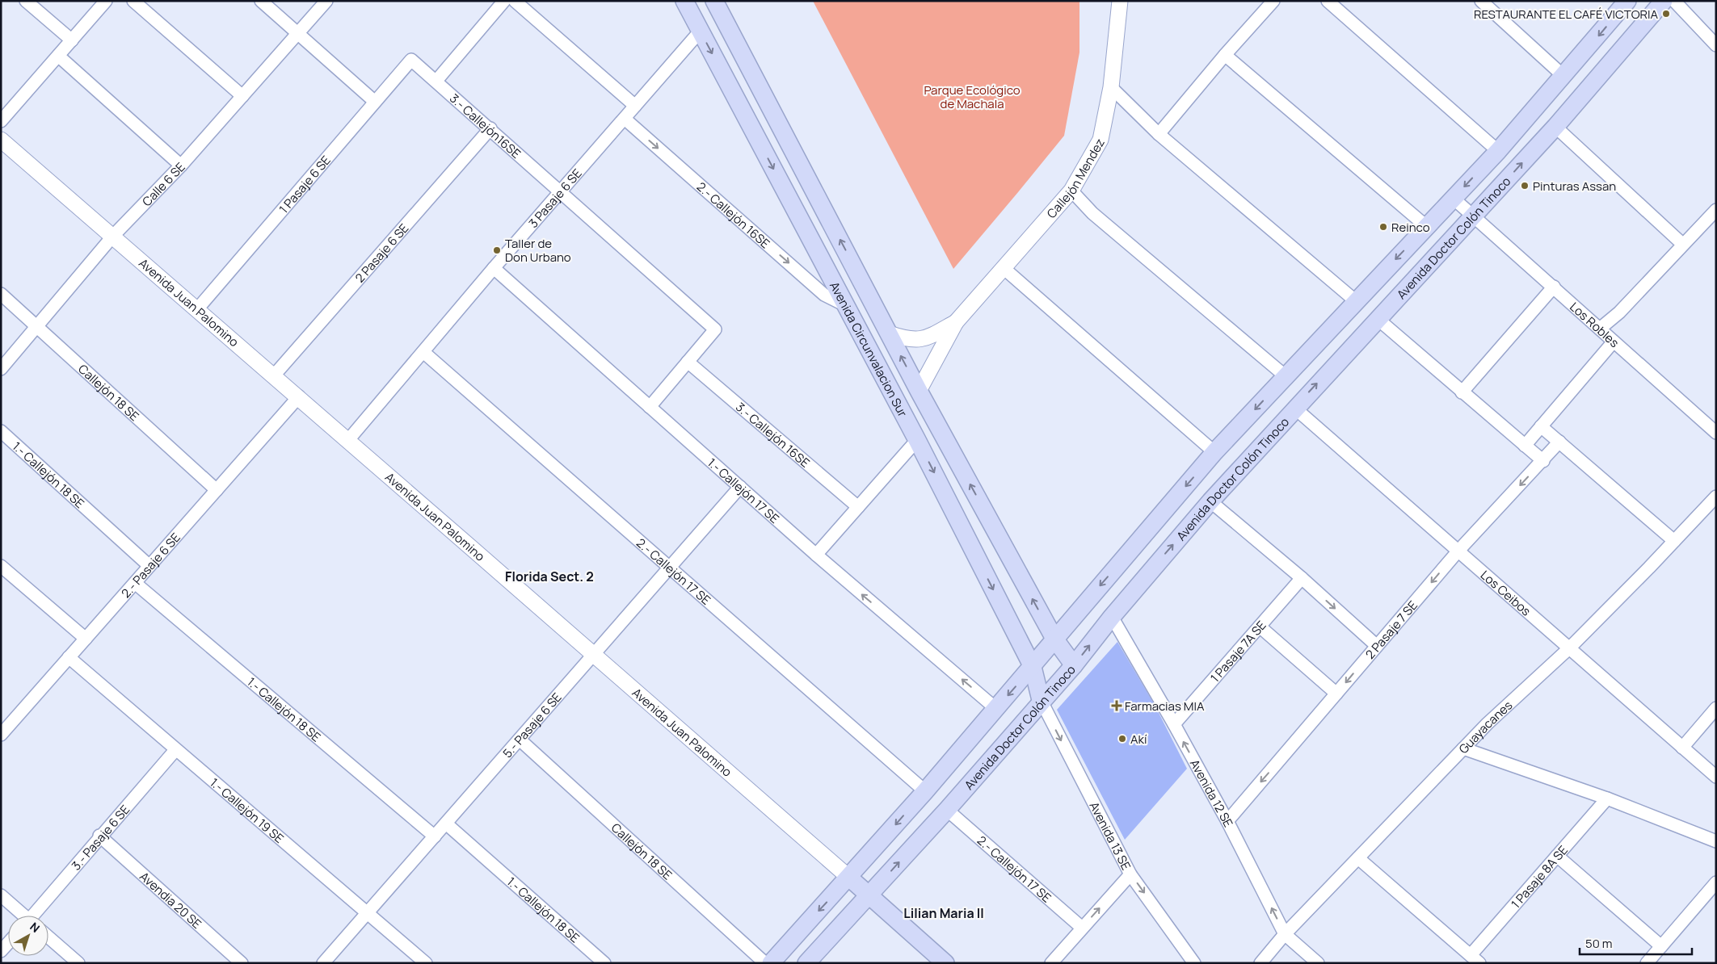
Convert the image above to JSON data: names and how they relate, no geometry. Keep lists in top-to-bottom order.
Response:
{
  "streets": {
    "main road": ["Avenida Doctor Colón Tinoco", "Avenida Juan Palomino", "Avenida Circunvalacion Sur"],
    "street": [
      "3.- Callejón16SE",
      "Callejón Mendez",
      "Calle 6 SE",
      "1 Pasaje 6 SE",
      "3 Pasaje 6 SE",
      "2.- Callejón 16SE",
      "2 Pasaje 6 SE",
      "Los Robles",
      "Callejón 18 SE",
      "3.- Callejón 16SE",
      "1.- Callejón 18 SE",
      "1.- Callejón 17 SE",
      "2.- Pasaje 6 SE",
      "2.- Callejón 17 SE",
      "Los Ceibos",
      "2 Pasaje 7 SE",
      "1 Pasaje 7A SE",
      "5.- Pasaje 6 SE",
      "Guayacanes",
      "Avenida 12 SE",
      "1.- Callejón 19 SE",
      "Avenida 13 SE",
      "3.- Pasaje 6 SE",
      "1 Pasaje 8A SE",
      "Avendia 20 SE"
    ]
  },
  "crossings": [
    ["3.- Callejón16SE", "1 Pasaje 6 SE"],
    ["3.- Callejón16SE", "3 Pasaje 6 SE"],
    ["3.- Callejón16SE", "2 Pasaje 6 SE"],
    ["Callejón Mendez", "Avenida Circunvalacion Sur"],
    ["Calle 6 SE", "Avenida Juan Palomino"],
    ["Calle 6 SE", "Callejón 18 SE"],
    ["1 Pasaje 6 SE", "Avenida Juan Palomino"],
    ["3 Pasaje 6 SE", "2.- Callejón 16SE"],
    ["3 Pasaje 6 SE", "Avenida Juan Palomino"],
    ["3 Pasaje 6 SE", "Avenida Circunvalacion Sur"],
    ["3 Pasaje 6 SE", "1.- Callejón 17 SE"],
    ["3 Pasaje 6 SE", "2.- Callejón 17 SE"],
    ["2.- Callejón 16SE", "Avenida Circunvalacion Sur"],
    ["Avenida Doctor Colón Tinoco", "Avenida Juan Palomino"],
    ["Avenida Doctor Colón Tinoco", "Los Robles"],
    ["Avenida Doctor Colón Tinoco", "Avenida Circunvalacion Sur"],
    ["Avenida Doctor Colón Tinoco", "2.- Callejón 17 SE"],
    ["Avenida Doctor Colón Tinoco", "Los Ceibos"],
    ["Avenida Doctor Colón Tinoco", "Avenida 12 SE"],
    ["Avenida Doctor Colón Tinoco", "Avenida 13 SE"],
    ["2 Pasaje 6 SE", "Avenida Juan Palomino"],
    ["Avenida Juan Palomino", "2.- Pasaje 6 SE"],
    ["Avenida Juan Palomino", "5.- Pasaje 6 SE"],
    ["Avenida Circunvalacion Sur", "Avenida 13 SE"],
    ["Callejón 18 SE", "2.- Pasaje 6 SE"],
    ["Callejón 18 SE", "5.- Pasaje 6 SE"],
    ["1.- Callejón 18 SE", "2.- Pasaje 6 SE"],
    ["1.- Callejón 18 SE", "5.- Pasaje 6 SE"],
    ["1.- Callejón 17 SE", "5.- Pasaje 6 SE"],
    ["2.- Pasaje 6 SE", "1.- Callejón 19 SE"],
    ["2.- Callejón 17 SE", "5.- Pasaje 6 SE"],
    ["Los Ceibos", "2 Pasaje 7 SE"],
    ["Los Ceibos", "Guayacanes"],
    ["2 Pasaje 7 SE", "Avenida 12 SE"],
    ["1 Pasaje 7A SE", "Avenida 12 SE"],
    ["5.- Pasaje 6 SE", "1.- Callejón 19 SE"],
    ["Guayacanes", "Avenida 12 SE"],
    ["1.- Callejón 19 SE", "3.- Pasaje 6 SE"],
    ["3.- Pasaje 6 SE", "Avendia 20 SE"]
  ],
  "one_way": [
    "2.- Callejón 16SE",
    "1.- Callejón 17 SE",
    "2 Pasaje 7 SE",
    "Avenida 12 SE",
    "Avenida 13 SE"
  ],
  "districts": ["Florida Sect. 2", "Lilian Maria II"],
  "parks": ["Parque Ecológico de Machala"],
  "places": {
    "other": [
      "RESTAURANTE EL CAFÉ VICTORIA",
      "Pinturas Assan",
      "Reinco",
      "Taller de Don Urbano",
      "Akí"
    ],
    "health": ["Farmacias MIA"]
  },
  "scale_bar": "50 m",
  "north": "top right"
}
